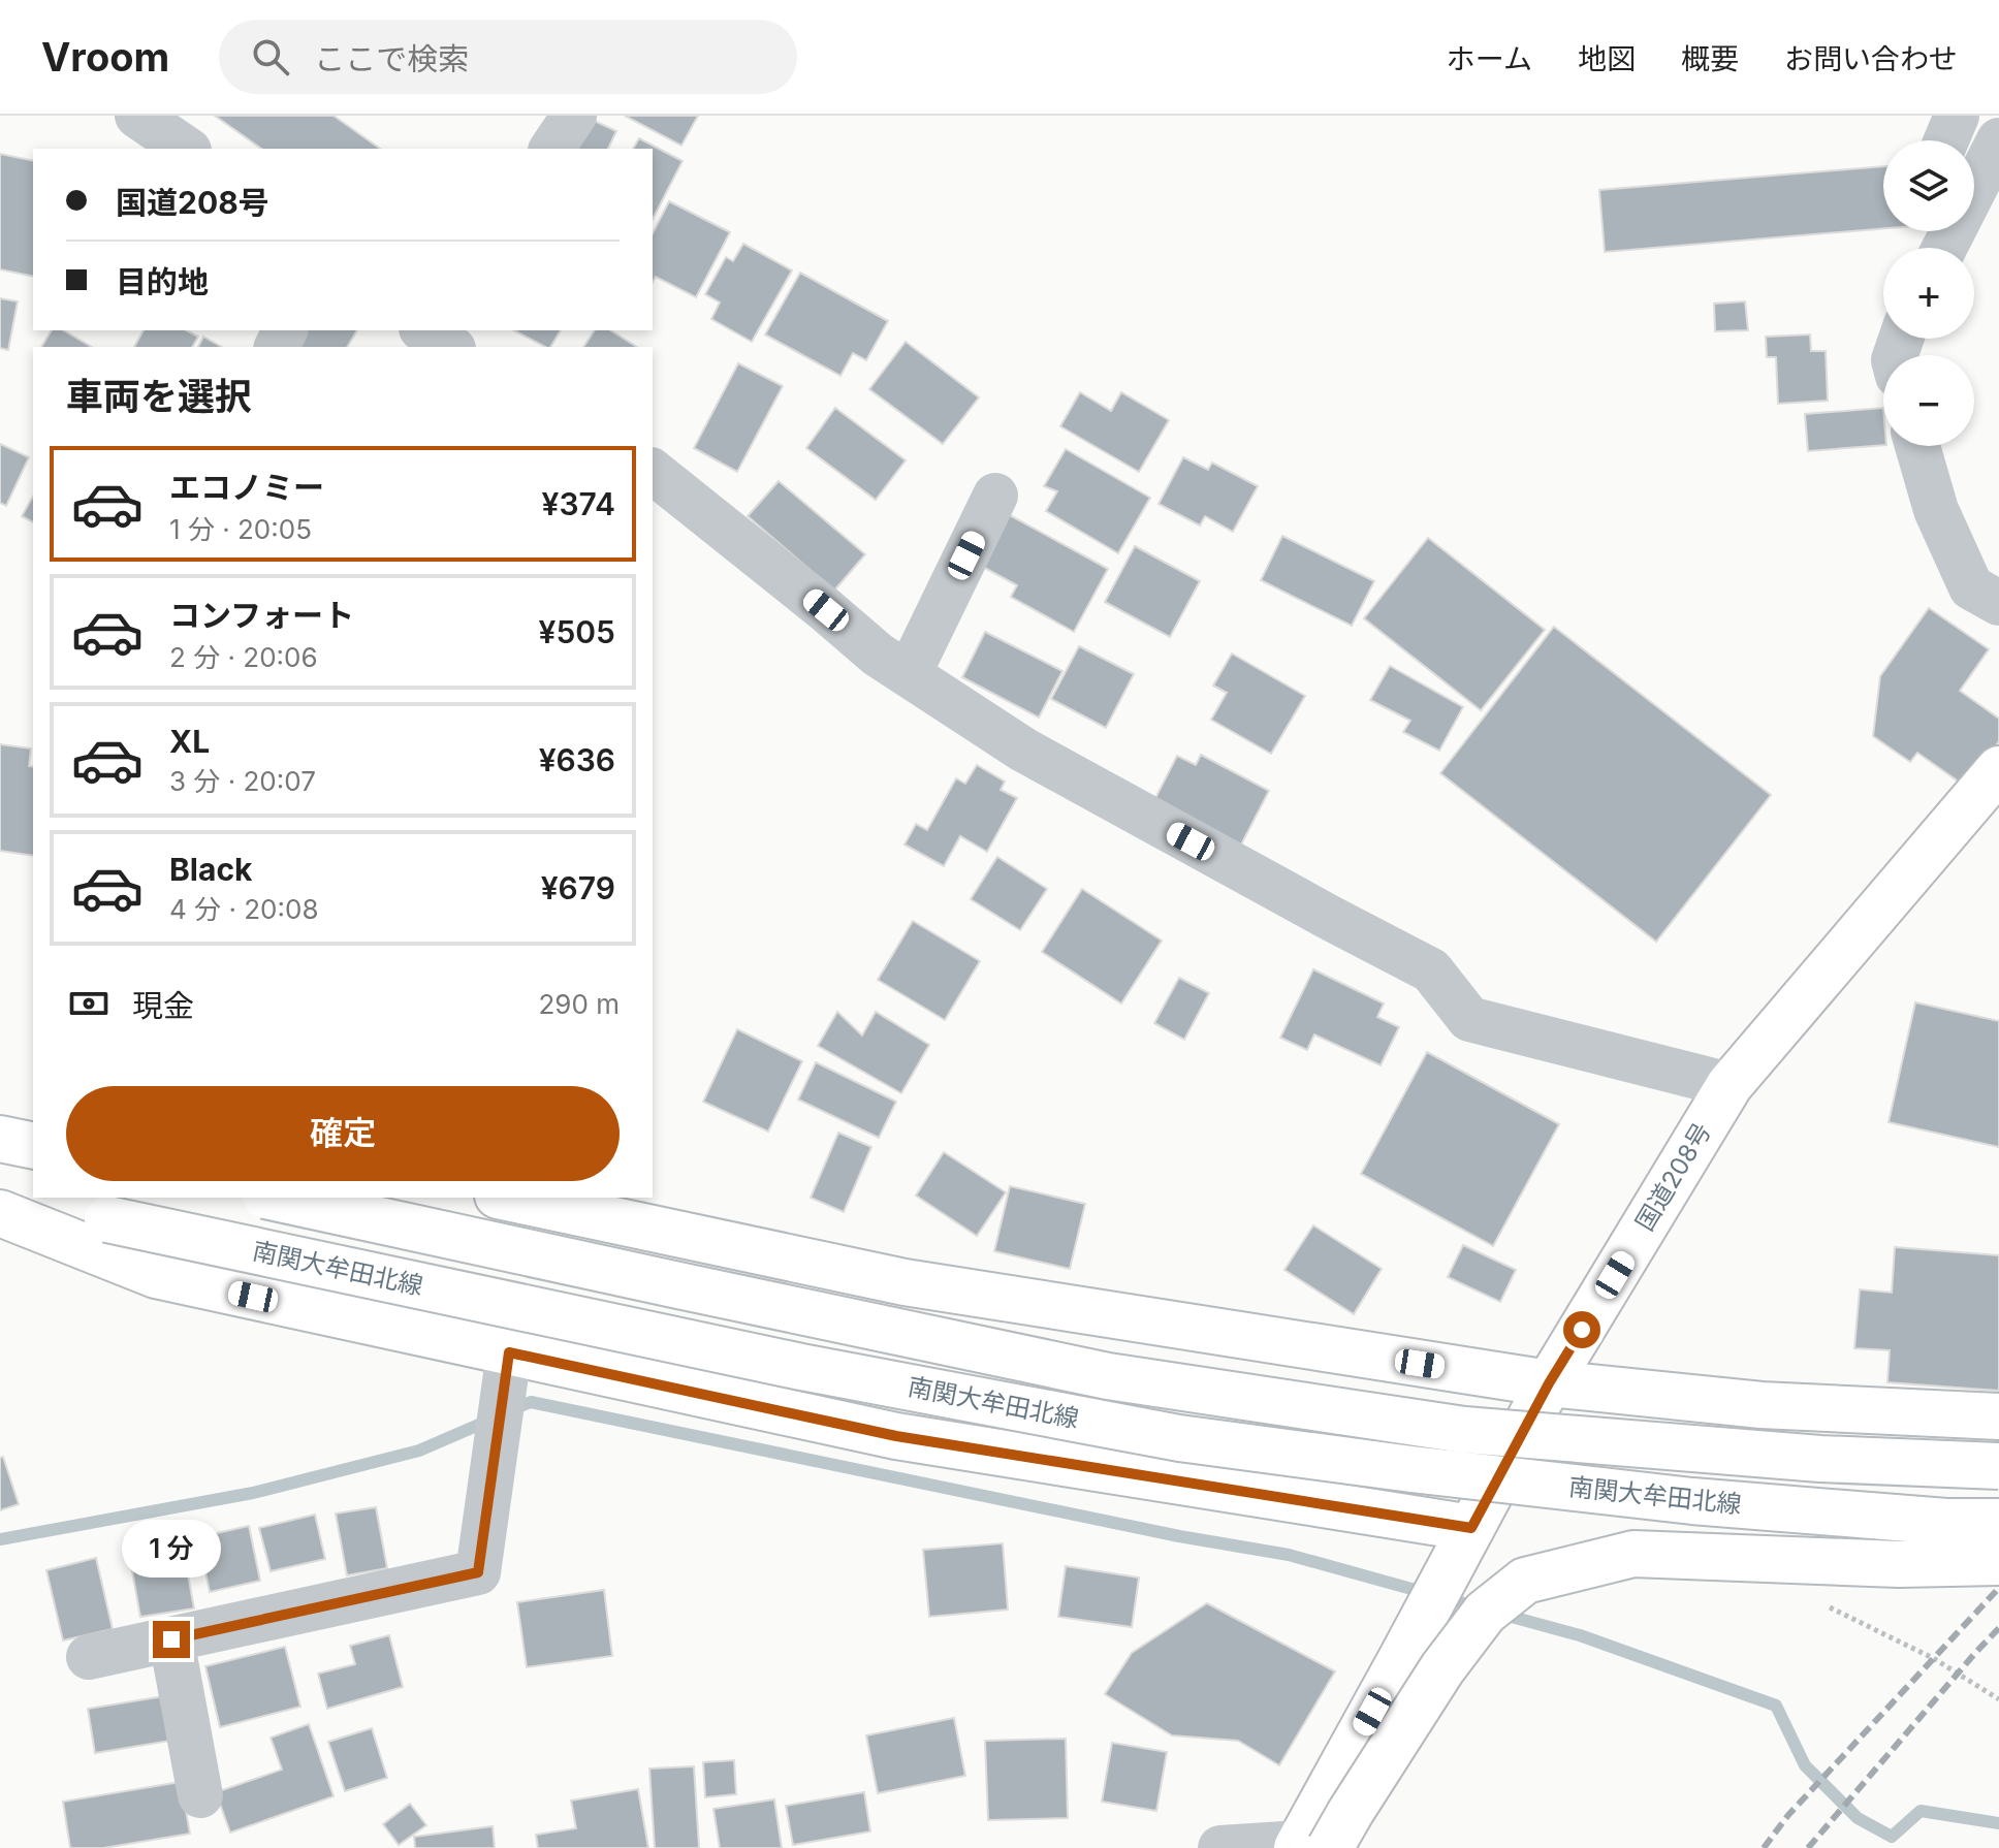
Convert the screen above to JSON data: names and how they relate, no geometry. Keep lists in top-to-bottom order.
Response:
{
  "streets": {
    "main road": ["国道208号", "南関大牟田北線"]
  },
  "page": {
    "header": "Vroom",
    "search": "ここで検索",
    "nav": [
      "ホーム",
      "地図",
      "概要",
      "お問い合わせ"
    ],
    "map_buttons": ["+", "−"],
    "banner": ["国道208号", "目的地"],
    "heading": "車両を選択",
    "list": [
      {
        "name": "エコノミー",
        "note": "1 分 · 20:05",
        "value": "¥374"
      },
      {
        "name": "コンフォート",
        "note": "2 分 · 20:06",
        "value": "¥505"
      },
      {
        "name": "XL",
        "note": "3 分 · 20:07",
        "value": "¥636"
      },
      {
        "name": "Black",
        "note": "4 分 · 20:08",
        "value": "¥679"
      }
    ],
    "pay": ["現金", "290 m"],
    "buttons": "確定",
    "bubble": "1 分"
  }
}
